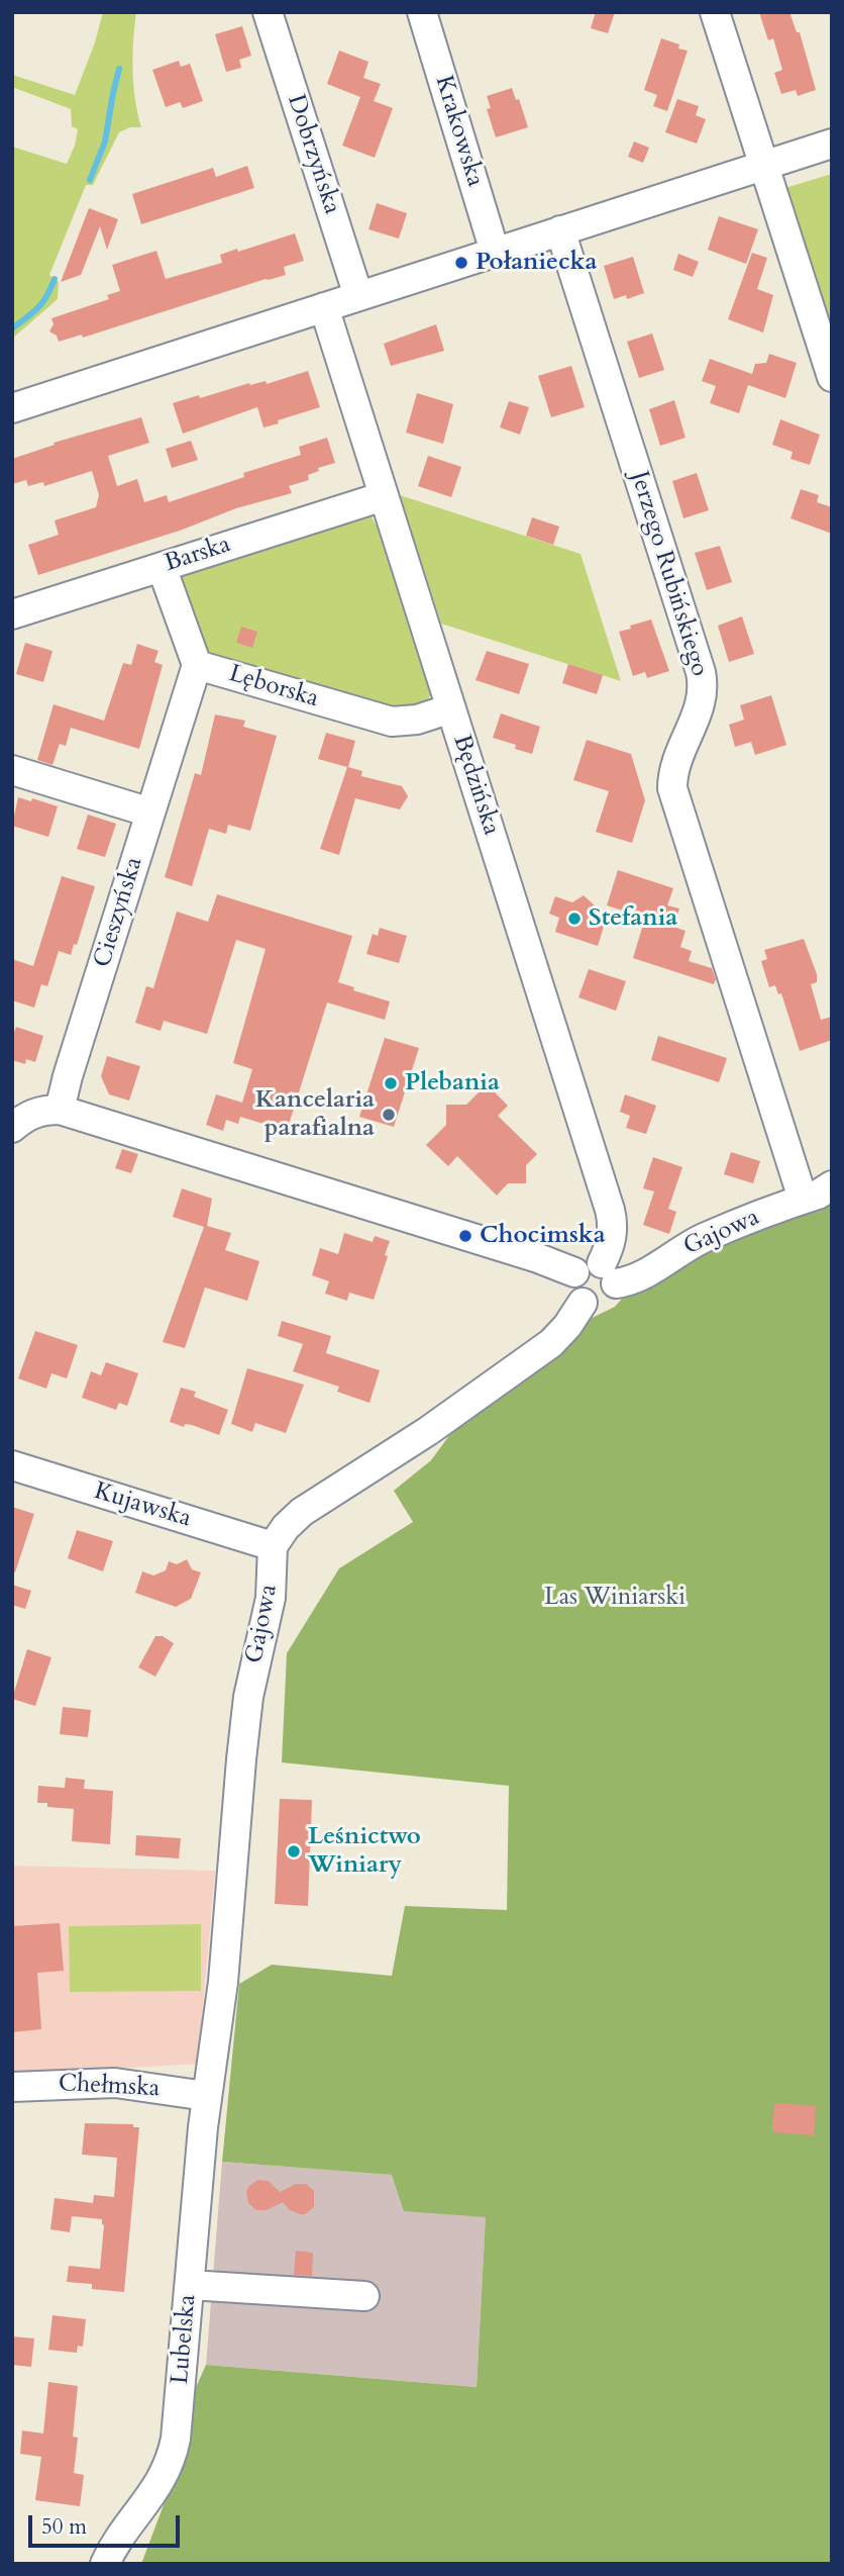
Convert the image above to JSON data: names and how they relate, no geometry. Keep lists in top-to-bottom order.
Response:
{
  "streets": {
    "street": [
      "Krakowska",
      "Dobrzyńska",
      "Barska",
      "Jerzego Rubińskiego",
      "Lęborska",
      "Będzińska",
      "Cieszyńska",
      "Gajowa",
      "Kujawska",
      "Chełmska",
      "Lubelska"
    ]
  },
  "crossings": [
    ["Barska", "Lęborska"],
    ["Barska", "Będzińska"],
    ["Jerzego Rubińskiego", "Gajowa"],
    ["Lęborska", "Będzińska"],
    ["Lęborska", "Cieszyńska"],
    ["Będzińska", "Gajowa"],
    ["Gajowa", "Kujawska"],
    ["Gajowa", "Chełmska"],
    ["Gajowa", "Lubelska"],
    ["Chełmska", "Lubelska"]
  ],
  "parks": ["Las Winiarski"],
  "places": [
    "Połaniecka",
    "Stefania",
    "Plebania",
    "Kancelaria parafialna",
    "Chocimska",
    "Leśnictwo Winiary"
  ],
  "scale_bar": "50 m"
}
